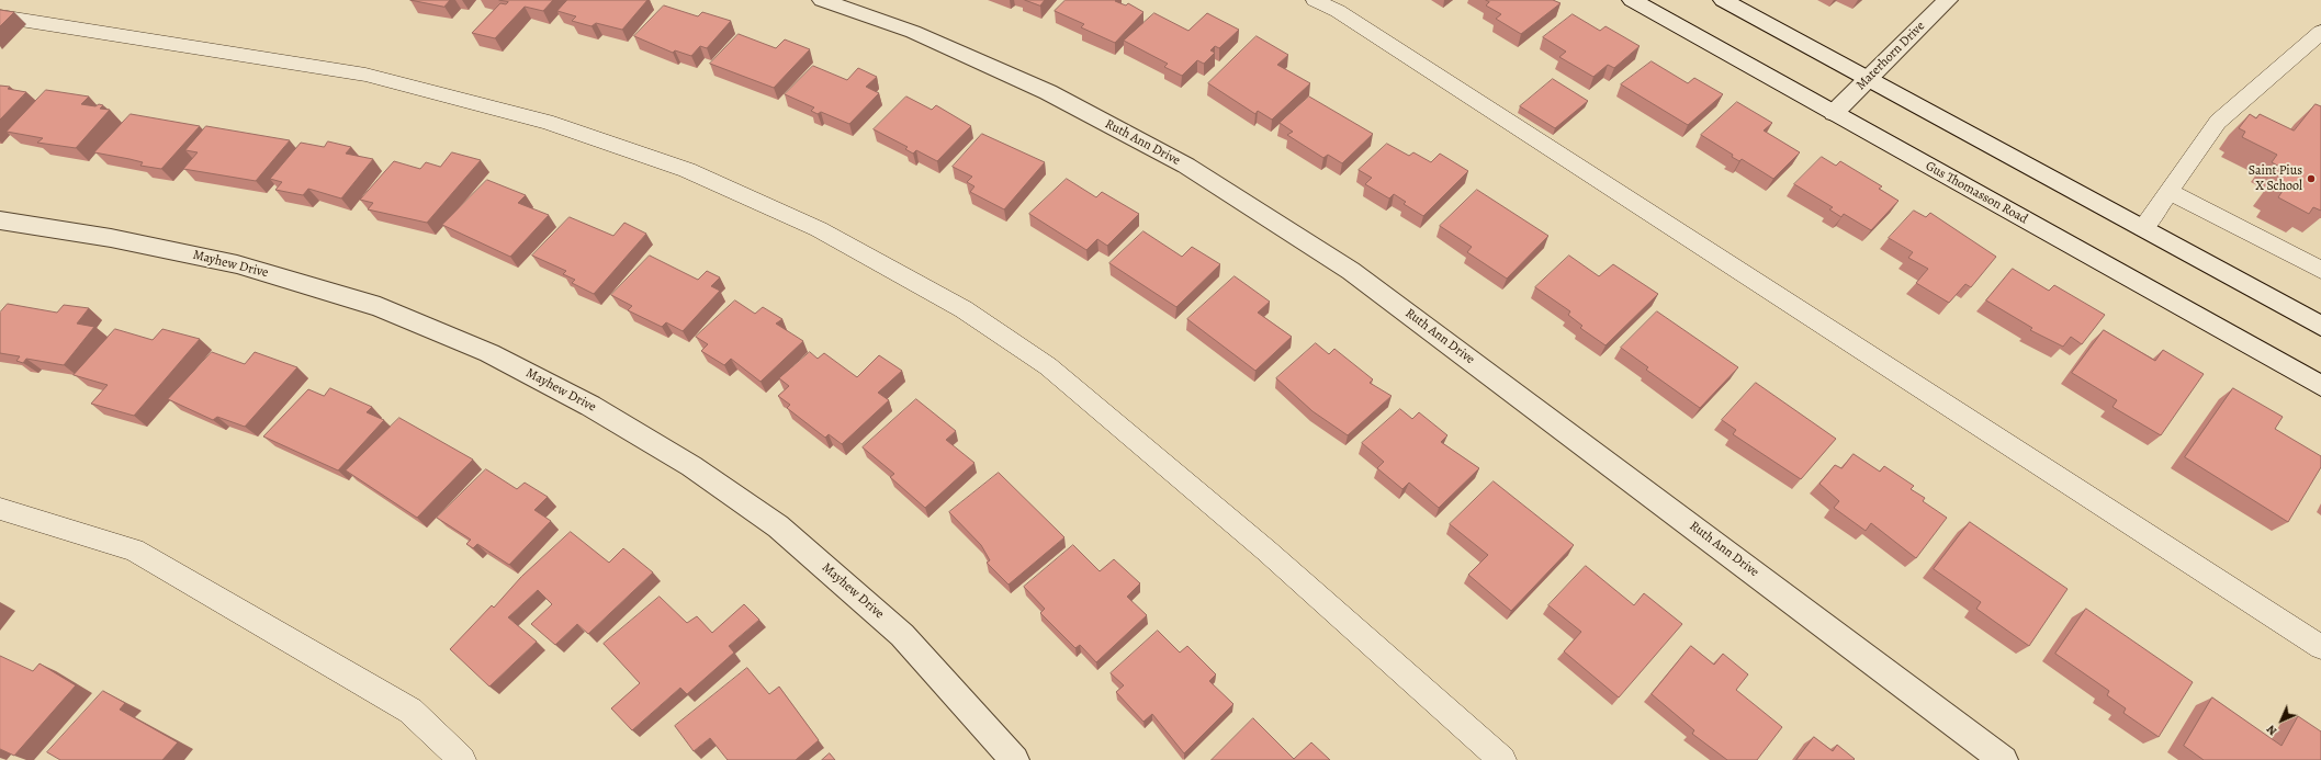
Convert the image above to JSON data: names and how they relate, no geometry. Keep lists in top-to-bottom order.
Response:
{
  "streets": {
    "street": [
      "Materhorn Drive",
      "Ruth Ann Drive",
      "Gus Thomasson Road",
      "Mayhew Drive"
    ]
  },
  "crossings": [
    ["Materhorn Drive", "Gus Thomasson Road"]
  ],
  "places": ["Saint Pius X School"],
  "north": "bottom left"
}
